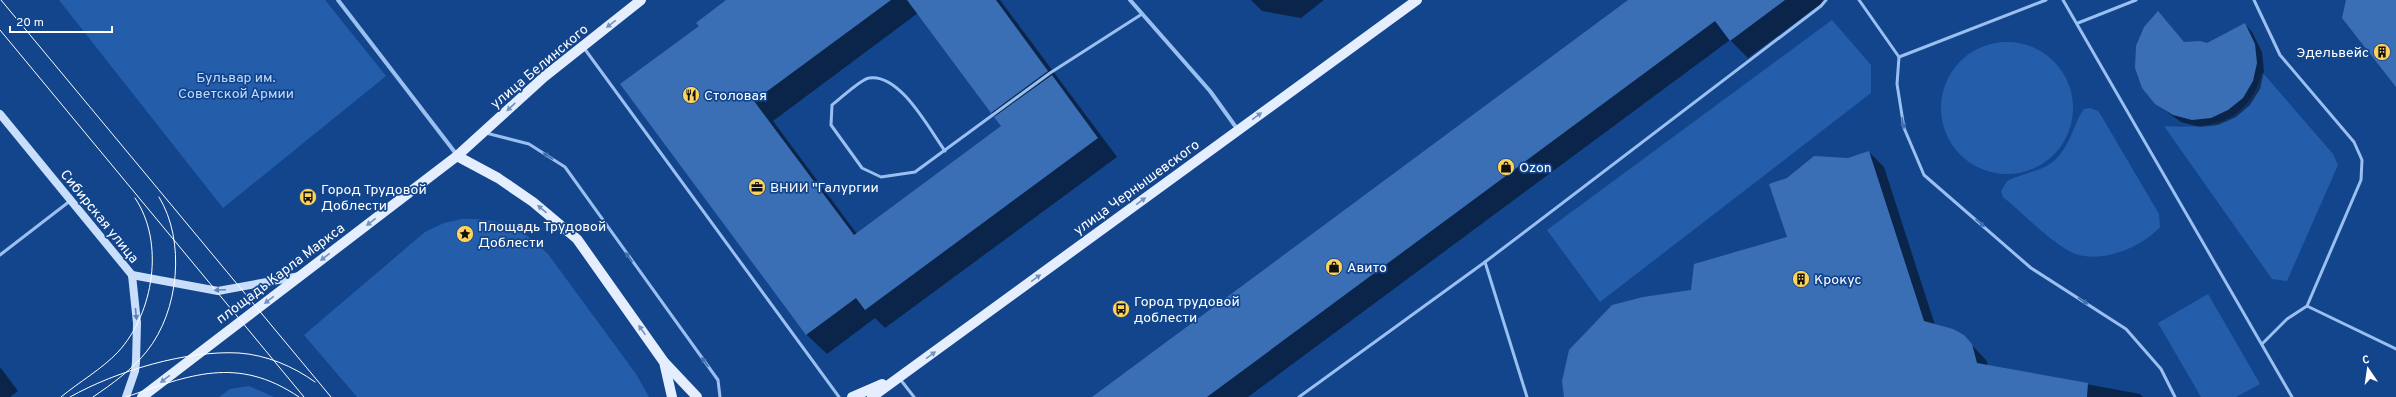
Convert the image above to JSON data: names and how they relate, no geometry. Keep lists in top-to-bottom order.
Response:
{
  "streets": {
    "main road": [
      "улица Белинского",
      "улица Чернышевского",
      "Сибирская улица",
      "площадь Карла Маркса"
    ]
  },
  "crossings": [
    ["улица Белинского", "площадь Карла Маркса"]
  ],
  "one_way": [
    "улица Белинского",
    "улица Чернышевского",
    "Сибирская улица",
    "площадь Карла Маркса"
  ],
  "parks": ["Бульвар им. Советской Армии"],
  "places": {
    "building": ["Эдельвейс", "Крокус"],
    "restaurant": ["Столовая"],
    "shop": ["Ozon", "Авито"],
    "office": ["ВНИИ \"Галургии"],
    "bus stop": ["Город Трудовой Доблести", "Город трудовой доблести"],
    "place": ["Площадь Трудовой Доблести"]
  },
  "scale_bar": "20 m",
  "north": "top"
}
